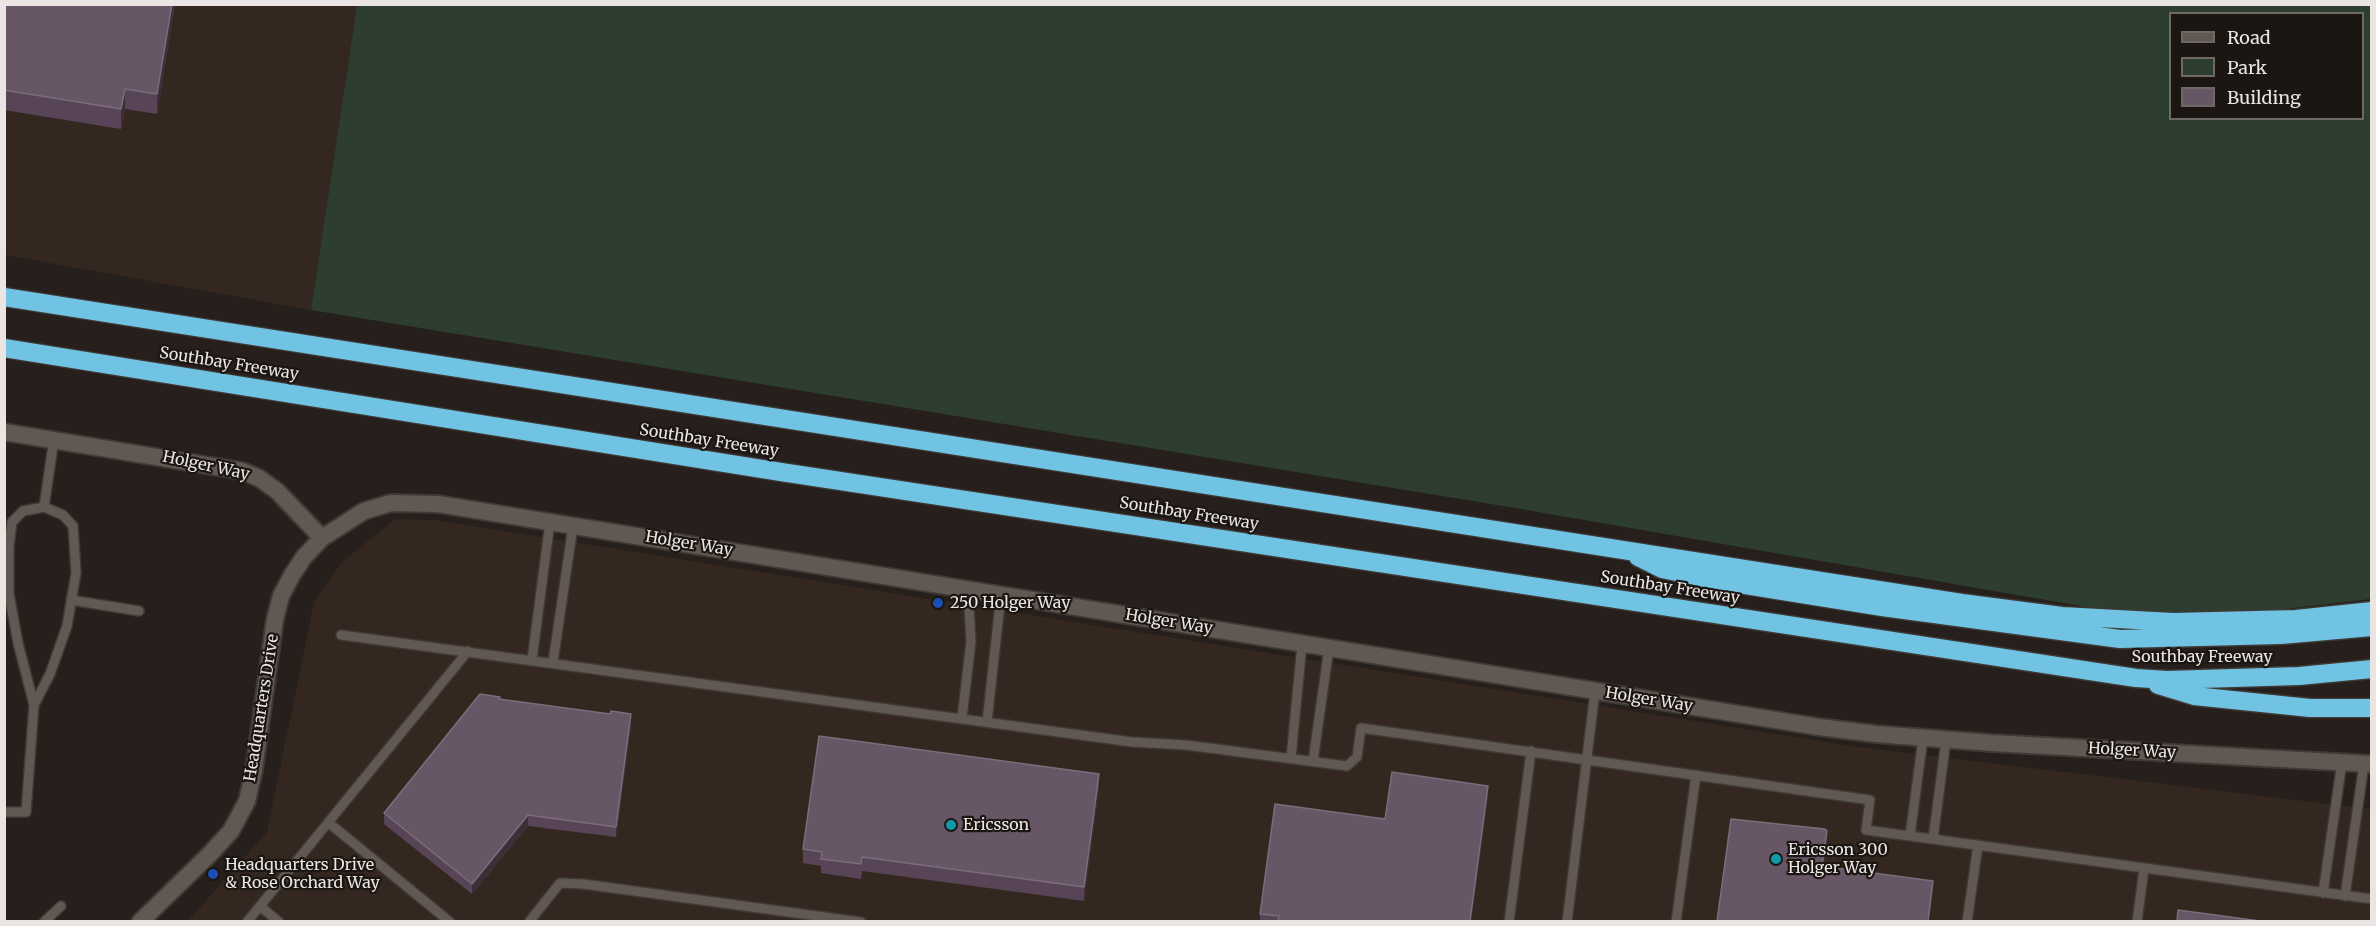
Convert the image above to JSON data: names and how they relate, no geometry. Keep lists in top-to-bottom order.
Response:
{
  "streets": {
    "highway": ["Southbay Freeway"],
    "street": ["Holger Way", "Headquarters Drive"]
  },
  "crossings": [
    ["Holger Way", "Headquarters Drive"]
  ],
  "places": [
    "250 Holger Way",
    "Ericsson",
    "Ericsson 300 Holger Way",
    "Headquarters Drive & Rose Orchard Way"
  ],
  "legend": ["Road", "Park", "Building"]
}
